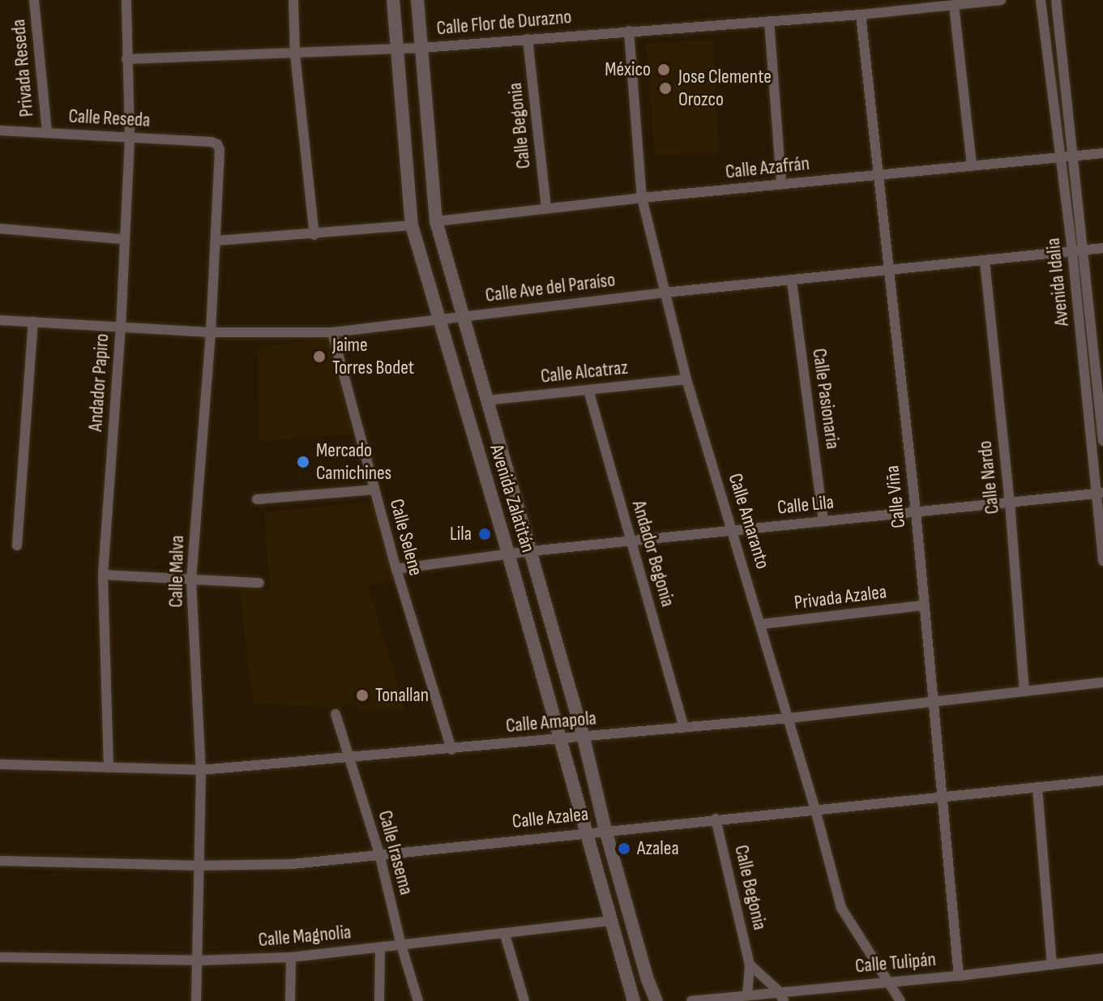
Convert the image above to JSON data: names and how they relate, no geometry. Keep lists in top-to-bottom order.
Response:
{
  "streets": {
    "street": [
      "Calle Flor de Durazno",
      "Privada Reseda",
      "Calle Reseda",
      "Calle Begonia",
      "Calle Azafrán",
      "Avenida Idalia",
      "Calle Ave del Paraíso",
      "Calle Alcatraz",
      "Andador Papiro",
      "Calle Pasionaria",
      "Calle Nardo",
      "Calle Viña",
      "Avenida Zalatitán",
      "Calle Lila",
      "Calle Amaranto",
      "Calle Selene",
      "Andador Begonia",
      "Calle Malva",
      "Privada Azalea",
      "Calle Amapola",
      "Calle Azalea",
      "Calle Irasema",
      "Calle Magnolia",
      "Calle Tulipán"
    ]
  },
  "crossings": [
    ["Calle Flor de Durazno", "Calle Begonia"],
    ["Calle Flor de Durazno", "Andador Papiro"],
    ["Calle Flor de Durazno", "Calle Viña"],
    ["Calle Flor de Durazno", "Avenida Zalatitán"],
    ["Calle Flor de Durazno", "Calle Amaranto"],
    ["Privada Reseda", "Calle Reseda"],
    ["Calle Reseda", "Andador Papiro"],
    ["Calle Reseda", "Calle Malva"],
    ["Calle Begonia", "Calle Azafrán"],
    ["Calle Begonia", "Calle Azalea"],
    ["Calle Begonia", "Calle Tulipán"],
    ["Calle Azafrán", "Avenida Idalia"],
    ["Calle Azafrán", "Calle Viña"],
    ["Calle Azafrán", "Avenida Zalatitán"],
    ["Calle Azafrán", "Calle Amaranto"],
    ["Avenida Idalia", "Calle Ave del Paraíso"],
    ["Avenida Idalia", "Calle Lila"],
    ["Calle Ave del Paraíso", "Andador Papiro"],
    ["Calle Ave del Paraíso", "Calle Pasionaria"],
    ["Calle Ave del Paraíso", "Calle Nardo"],
    ["Calle Ave del Paraíso", "Calle Viña"],
    ["Calle Ave del Paraíso", "Avenida Zalatitán"],
    ["Calle Ave del Paraíso", "Calle Amaranto"],
    ["Calle Ave del Paraíso", "Calle Selene"],
    ["Calle Ave del Paraíso", "Calle Malva"],
    ["Calle Alcatraz", "Avenida Zalatitán"],
    ["Calle Alcatraz", "Calle Amaranto"],
    ["Calle Alcatraz", "Andador Begonia"],
    ["Andador Papiro", "Calle Amapola"],
    ["Calle Pasionaria", "Calle Lila"],
    ["Calle Nardo", "Calle Lila"],
    ["Calle Nardo", "Calle Amapola"],
    ["Calle Viña", "Calle Lila"],
    ["Calle Viña", "Privada Azalea"],
    ["Calle Viña", "Calle Amapola"],
    ["Calle Viña", "Calle Azalea"],
    ["Calle Viña", "Calle Tulipán"],
    ["Avenida Zalatitán", "Calle Lila"],
    ["Avenida Zalatitán", "Calle Amapola"],
    ["Avenida Zalatitán", "Calle Azalea"],
    ["Avenida Zalatitán", "Calle Magnolia"],
    ["Calle Lila", "Calle Amaranto"],
    ["Calle Lila", "Calle Selene"],
    ["Calle Lila", "Andador Begonia"],
    ["Calle Amaranto", "Privada Azalea"],
    ["Calle Amaranto", "Calle Amapola"],
    ["Calle Amaranto", "Calle Azalea"],
    ["Calle Amaranto", "Calle Tulipán"],
    ["Calle Selene", "Calle Amapola"],
    ["Andador Begonia", "Calle Amapola"],
    ["Calle Malva", "Calle Amapola"],
    ["Calle Malva", "Calle Azalea"],
    ["Calle Malva", "Calle Magnolia"],
    ["Calle Amapola", "Calle Irasema"],
    ["Calle Azalea", "Calle Irasema"],
    ["Calle Irasema", "Calle Magnolia"]
  ],
  "places": [
    "México",
    "Jose Clemente Orozco",
    "Jaime Torres Bodet",
    "Mercado Camichines",
    "Lila",
    "Tonallan",
    "Azalea"
  ]
}
